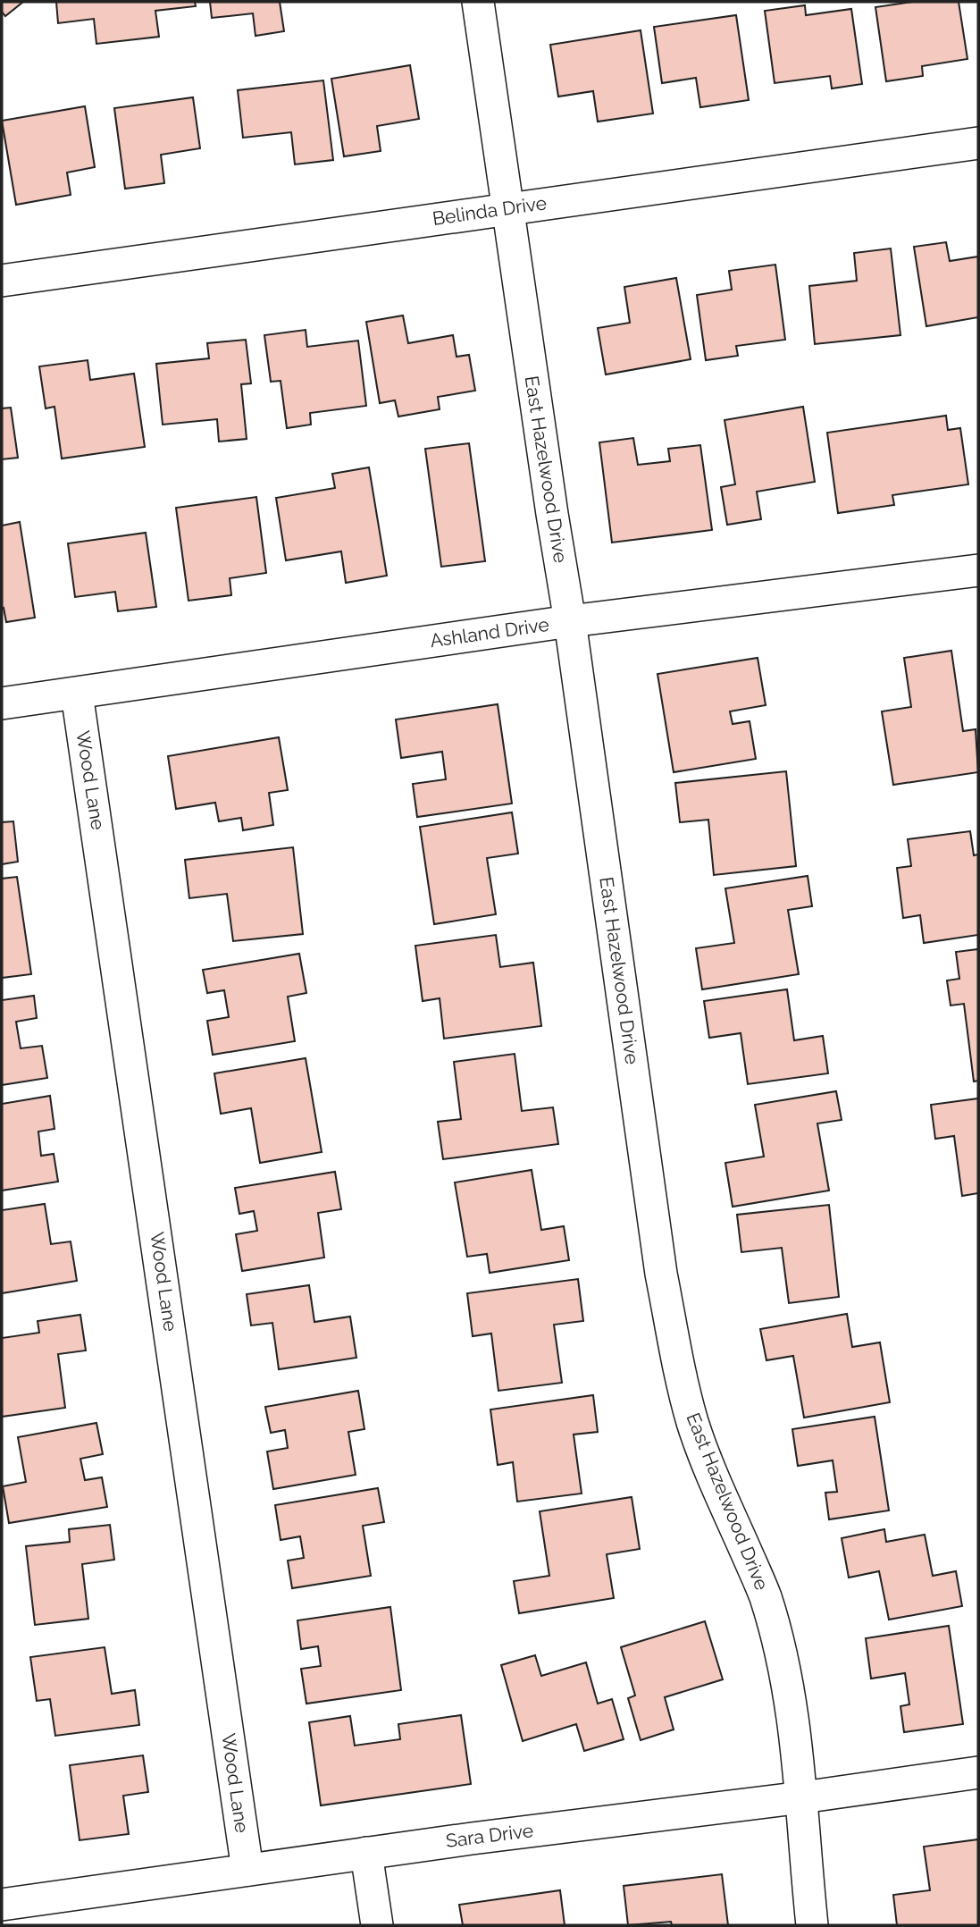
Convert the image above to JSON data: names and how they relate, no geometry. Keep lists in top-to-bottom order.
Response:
{
  "streets": {
    "street": [
      "Belinda Drive",
      "East Hazelwood Drive",
      "Ashland Drive",
      "Wood Lane",
      "Sara Drive"
    ]
  },
  "crossings": [
    ["Belinda Drive", "East Hazelwood Drive"],
    ["East Hazelwood Drive", "Ashland Drive"],
    ["East Hazelwood Drive", "Sara Drive"],
    ["Ashland Drive", "Wood Lane"],
    ["Wood Lane", "Sara Drive"]
  ]
}
